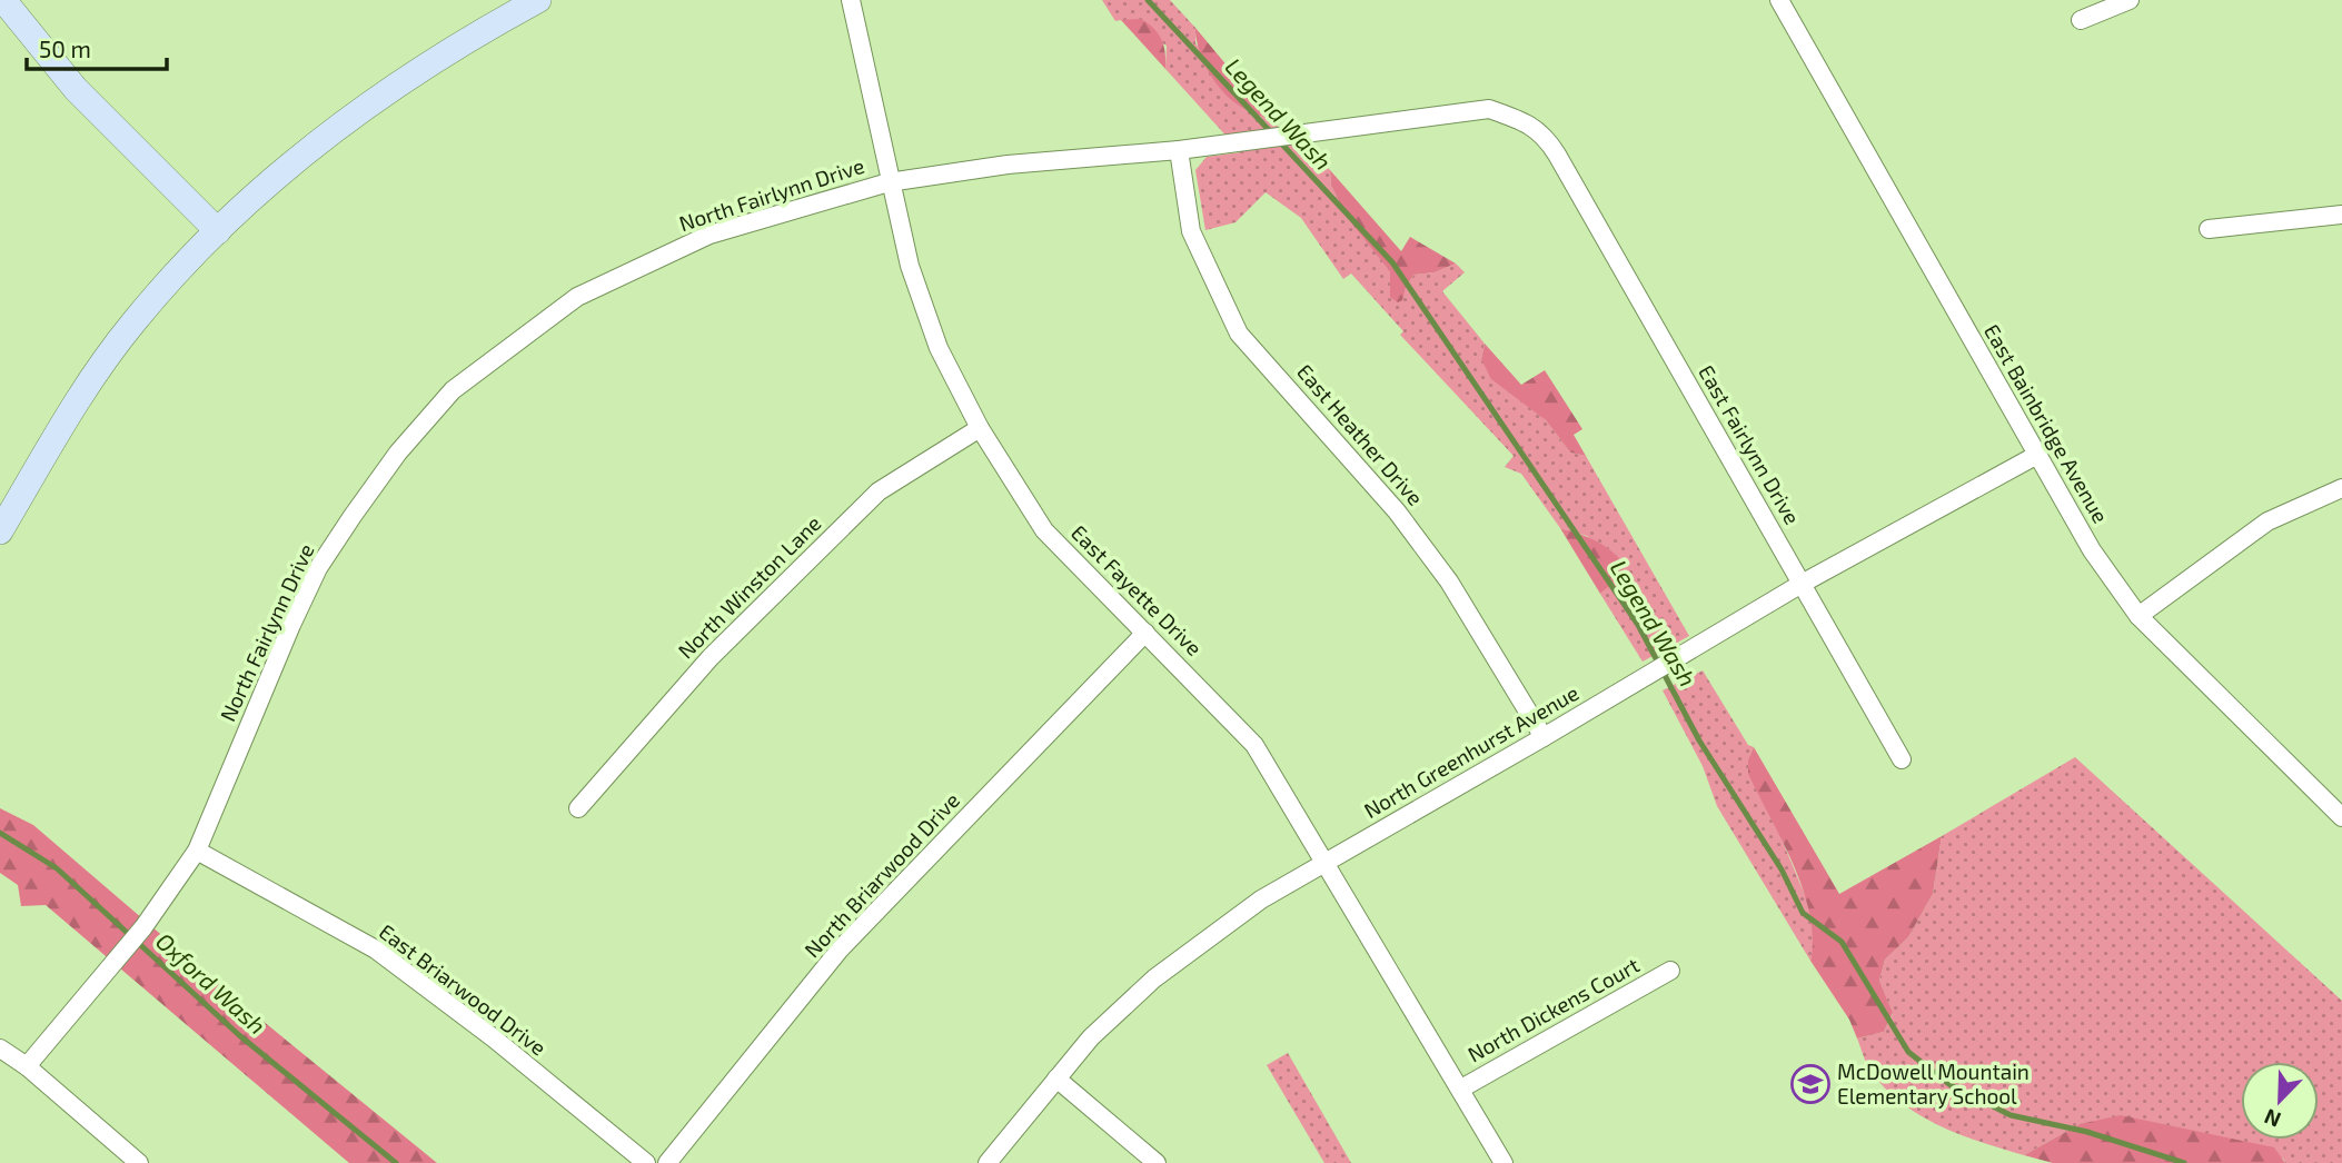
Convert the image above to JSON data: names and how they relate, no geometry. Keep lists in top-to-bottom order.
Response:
{
  "streets": {
    "street": [
      "North Fairlynn Drive",
      "East Bainbridge Avenue",
      "East Heather Drive",
      "East Fairlynn Drive",
      "North Winston Lane",
      "East Fayette Drive",
      "North Greenhurst Avenue",
      "North Briarwood Drive",
      "East Briarwood Drive",
      "North Dickens Court"
    ]
  },
  "crossings": [
    ["North Fairlynn Drive", "East Heather Drive"],
    ["North Fairlynn Drive", "East Fairlynn Drive"],
    ["North Fairlynn Drive", "East Fayette Drive"],
    ["North Fairlynn Drive", "East Briarwood Drive"],
    ["East Bainbridge Avenue", "North Greenhurst Avenue"],
    ["East Heather Drive", "North Greenhurst Avenue"],
    ["East Fairlynn Drive", "North Greenhurst Avenue"],
    ["North Winston Lane", "East Fayette Drive"],
    ["East Fayette Drive", "North Greenhurst Avenue"],
    ["East Fayette Drive", "North Briarwood Drive"],
    ["East Fayette Drive", "North Dickens Court"]
  ],
  "water": ["Legend Wash", "Oxford Wash"],
  "places": {
    "school or university": ["McDowell Mountain Elementary School"]
  },
  "scale_bar": "50 m",
  "north": "bottom left"
}
